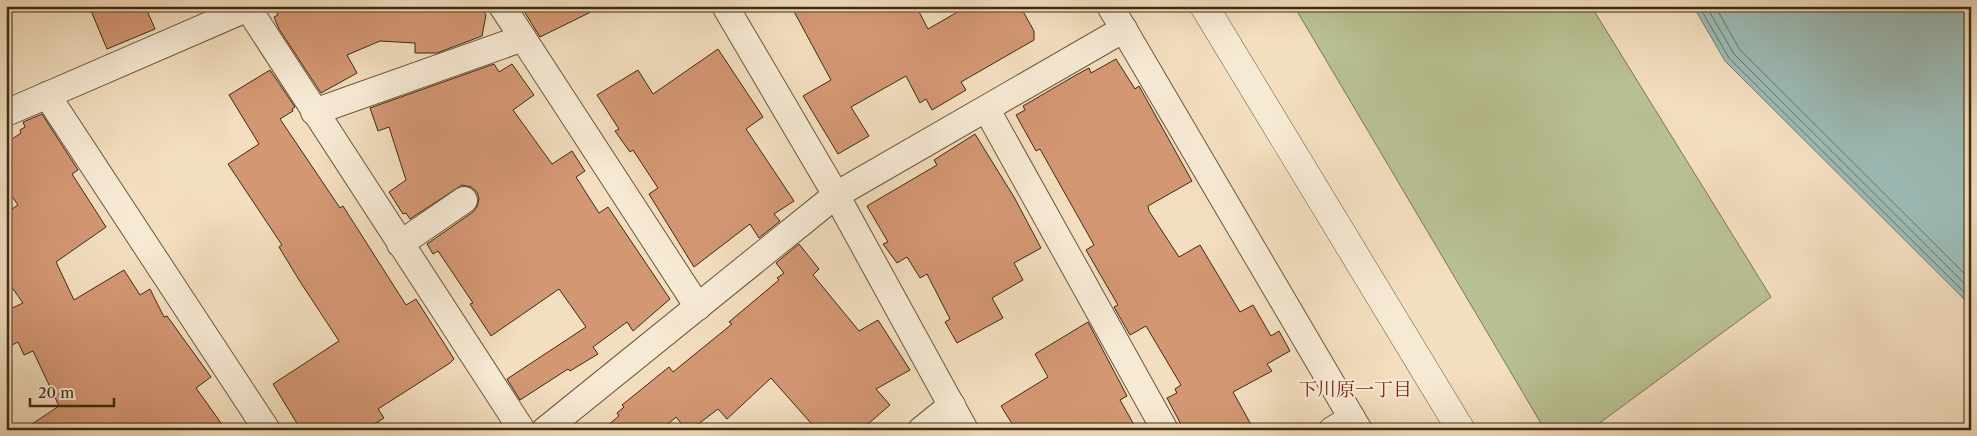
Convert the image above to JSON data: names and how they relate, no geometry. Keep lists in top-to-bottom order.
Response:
{
  "districts": ["下川原一丁目"],
  "scale_bar": "20 m"
}
